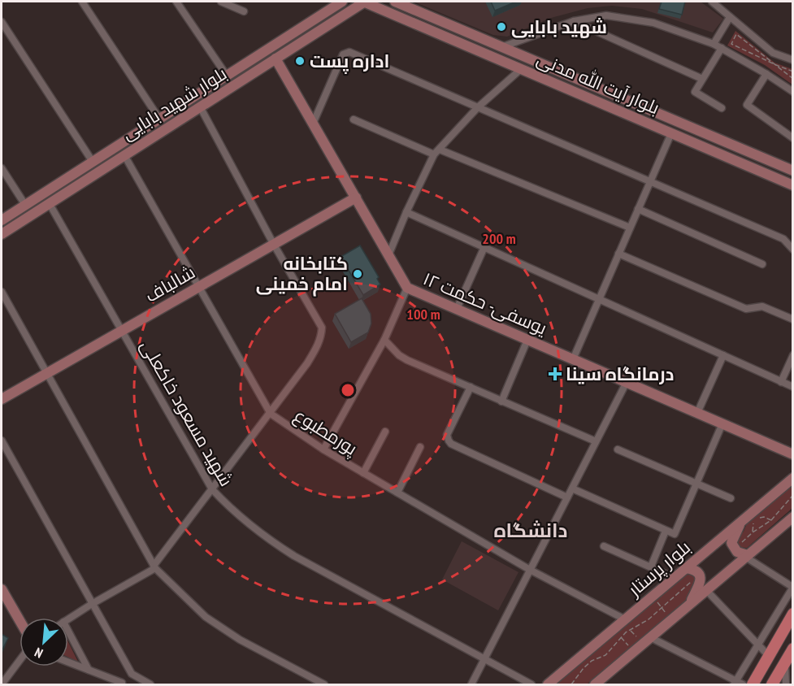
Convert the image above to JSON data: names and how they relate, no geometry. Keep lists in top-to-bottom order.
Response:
{
  "streets": {
    "street": [
      "بلوار آیت الله مدنی",
      "بلوار شهید بابایی",
      "شالباف",
      "یوسفی- حکمت ۱۲",
      "شهید مسعود خاکعلی",
      "پورمطبوع",
      "بلوار پرستار"
    ]
  },
  "crossings": [
    ["بلوار آیت الله مدنی", "بلوار شهید بابایی"],
    ["بلوار شهید بابایی", "یوسفی- حکمت ۱۲"],
    ["بلوار شهید بابایی", "شهید مسعود خاکعلی"],
    ["بلوار شهید بابایی", "پورمطبوع"],
    ["شالباف", "یوسفی- حکمت ۱۲"],
    ["شالباف", "شهید مسعود خاکعلی"],
    ["شالباف", "پورمطبوع"],
    ["پورمطبوع", "بلوار پرستار"]
  ],
  "districts": ["دانشگاه"],
  "places": {
    "other": ["شهید بابایی", "اداره پست", "کتابخانه امام خمینی"],
    "health": ["درمانگاه سینا"]
  },
  "north": "bottom left",
  "rings": ["200 m", "100 m"]
}
